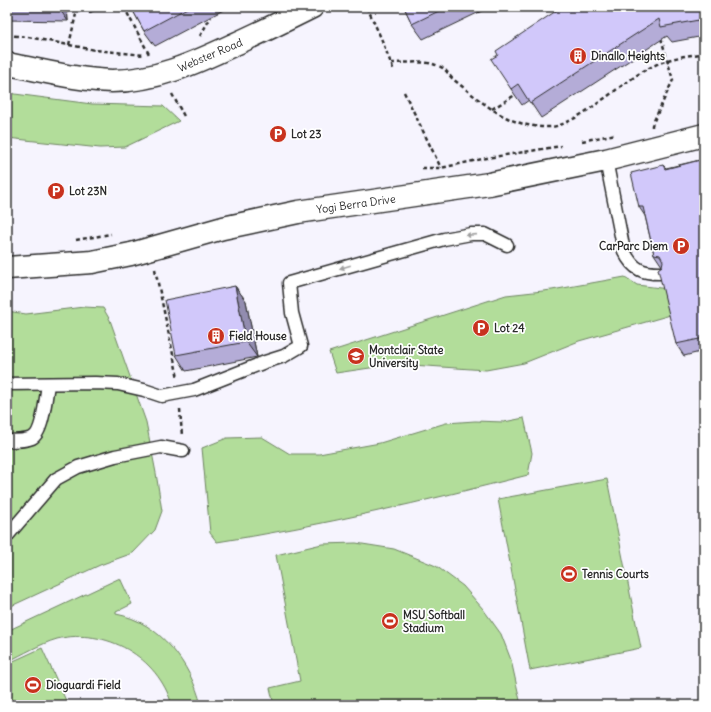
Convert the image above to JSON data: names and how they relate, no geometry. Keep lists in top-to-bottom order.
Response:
{
  "streets": {
    "street": ["Webster Road", "Yogi Berra Drive"]
  },
  "places": {
    "building": ["Dinallo Heights", "Field House"],
    "parking": [
      "Lot 23",
      "Lot 23N",
      "CarParc Diem",
      "Lot 24"
    ],
    "school or university": ["Montclair State University"],
    "sports": ["Tennis Courts", "MSU Softball Stadium", "Dioguardi Field"]
  }
}
